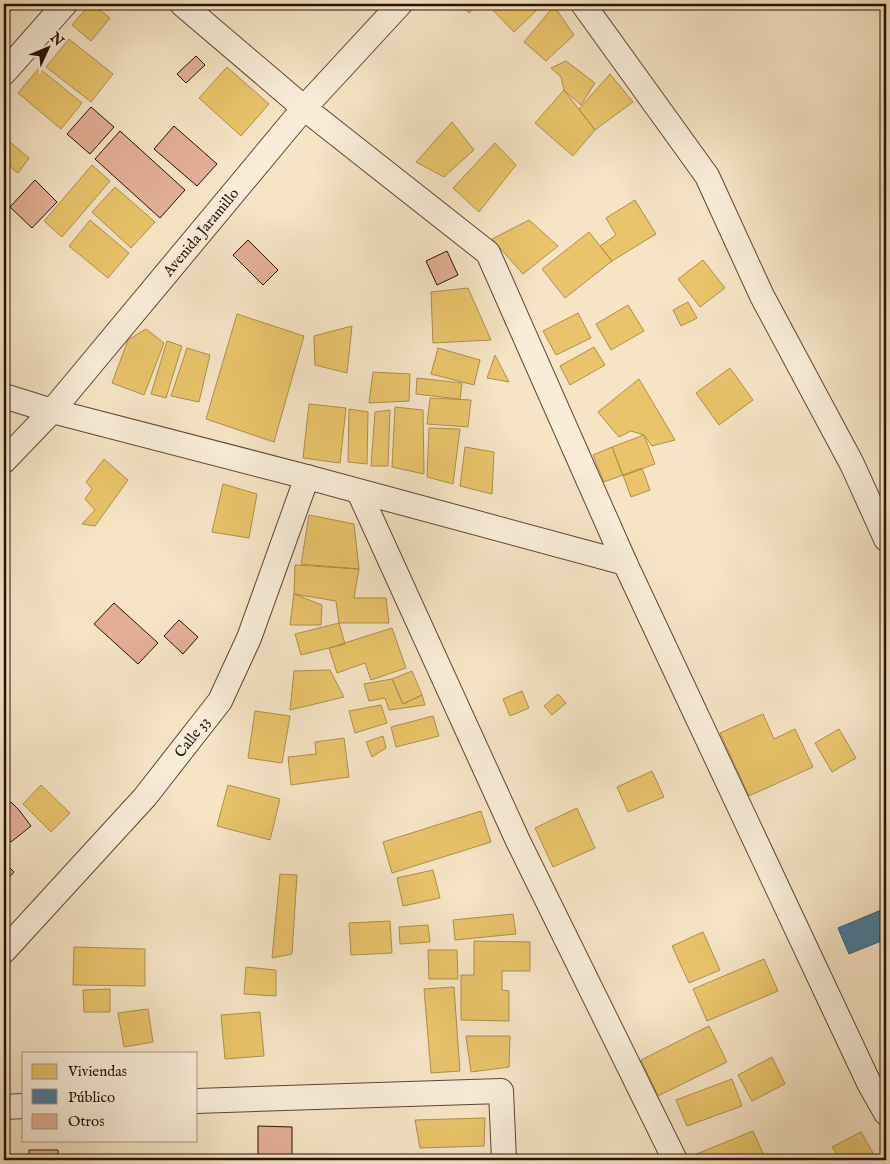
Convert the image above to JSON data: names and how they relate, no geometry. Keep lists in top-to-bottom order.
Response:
{
  "streets": {
    "street": ["Avenida Jaramillo", "Calle 33"]
  },
  "legend": ["Viviendas", "Público", "Otros"],
  "north": "top right"
}
